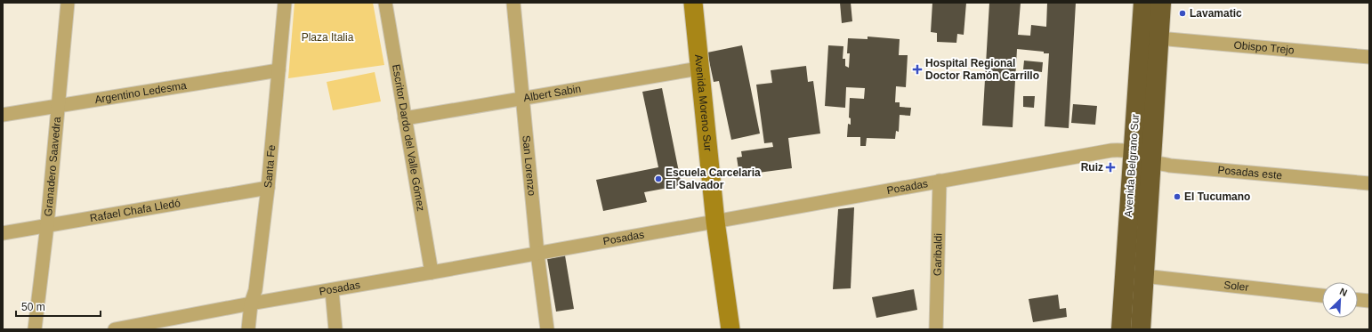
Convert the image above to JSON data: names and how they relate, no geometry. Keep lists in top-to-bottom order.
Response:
{
  "streets": {
    "highway": ["Avenida Belgrano Sur"],
    "street": [
      "Obispo Trejo",
      "Argentino Ledesma",
      "Albert Sabin",
      "Avenida Moreno Sur",
      "Escritor Dardo del Valle Gómez",
      "Granadero Saavedra",
      "Santa Fe",
      "San Lorenzo",
      "Posadas este",
      "Posadas",
      "Rafael Chafa Lledó",
      "Garibaldi",
      "Soler"
    ]
  },
  "crossings": [
    ["Obispo Trejo", "Avenida Belgrano Sur"],
    ["Argentino Ledesma", "Granadero Saavedra"],
    ["Argentino Ledesma", "Santa Fe"],
    ["Albert Sabin", "Avenida Moreno Sur"],
    ["Albert Sabin", "Escritor Dardo del Valle Gómez"],
    ["Albert Sabin", "San Lorenzo"],
    ["Avenida Moreno Sur", "Posadas"],
    ["Escritor Dardo del Valle Gómez", "Posadas"],
    ["Avenida Belgrano Sur", "Posadas este"],
    ["Avenida Belgrano Sur", "Posadas"],
    ["Avenida Belgrano Sur", "Soler"],
    ["Granadero Saavedra", "Rafael Chafa Lledó"],
    ["Santa Fe", "Posadas"],
    ["Santa Fe", "Rafael Chafa Lledó"],
    ["San Lorenzo", "Posadas"],
    ["Posadas este", "Posadas"],
    ["Posadas", "Garibaldi"]
  ],
  "parks": ["Plaza Italia"],
  "places": {
    "other": ["Lavamatic", "Escuela Carcelaria El Salvador", "El Tucumano"],
    "health": ["Hospital Regional Doctor Ramón Carrillo", "Ruiz"]
  },
  "scale_bar": "50 m",
  "north": "top right"
}
